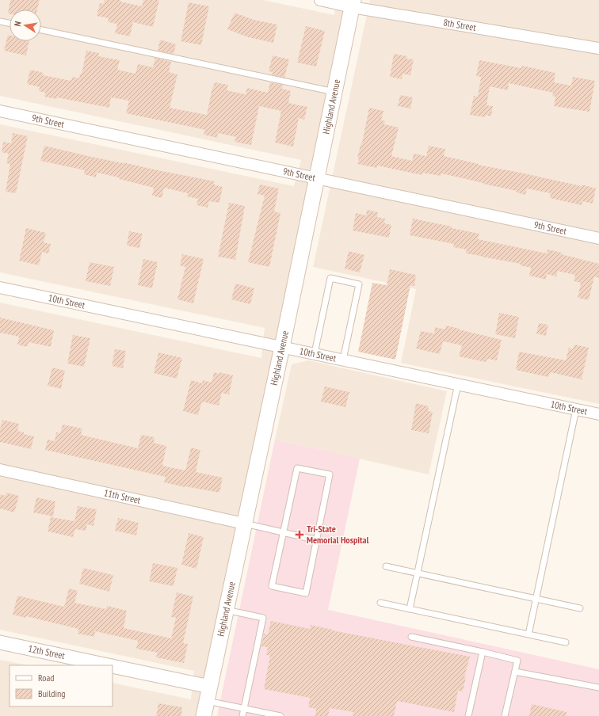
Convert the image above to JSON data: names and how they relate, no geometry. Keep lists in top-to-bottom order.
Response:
{
  "streets": {
    "main road": ["Highland Avenue"],
    "street": [
      "8th Street",
      "9th Street",
      "10th Street",
      "11th Street",
      "12th Street"
    ]
  },
  "crossings": [
    ["8th Street", "Highland Avenue"],
    ["Highland Avenue", "9th Street"],
    ["Highland Avenue", "10th Street"],
    ["Highland Avenue", "11th Street"],
    ["Highland Avenue", "12th Street"]
  ],
  "places": {
    "health": ["Tri-State Memorial Hospital"]
  },
  "legend": ["Road", "Building"],
  "north": "left"
}
